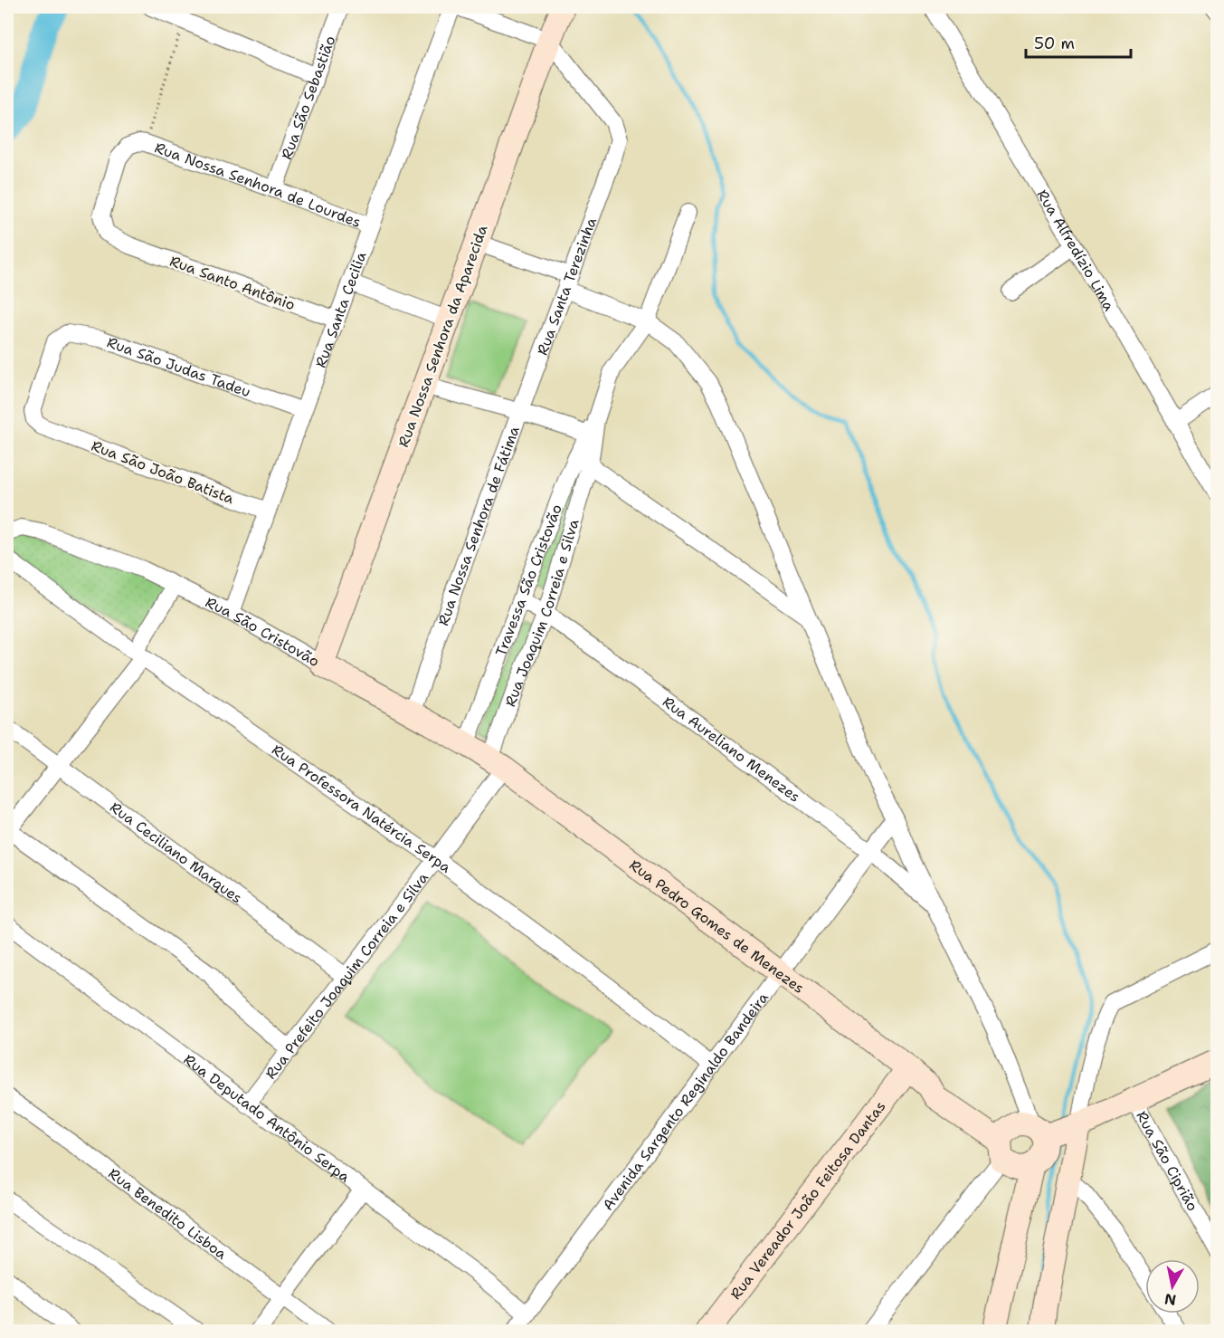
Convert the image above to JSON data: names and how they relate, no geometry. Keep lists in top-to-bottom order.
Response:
{
  "streets": {
    "street": [
      "Rua São Sebastião",
      "Rua Nossa Senhora de Lourdes",
      "Rua Alfredízio Lima",
      "Rua Santo Antônio",
      "Rua Santa Terezinha",
      "Rua Santa Cecilia",
      "Rua Nossa Senhora da Aparecida",
      "Rua São Judas Tadeu",
      "Rua São João Batista",
      "Rua Nossa Senhora de Fátima",
      "Travessa São Cristovão",
      "Rua Joaquim Correia e Silva",
      "Rua São Cristovão",
      "Rua Aureliano Menezes",
      "Rua Professora Natércia Serpa",
      "Rua Ceciliano Marques",
      "Rua Pedro Gomes de Menezes",
      "Rua Prefeito Joaquim Correia e Silva",
      "Avenida Sargento Reginaldo Bandeira",
      "Rua Deputado Antônio Serpa",
      "Rua São Ciprião",
      "Rua Vereador João Feitosa Dantas",
      "Rua Benedito Lisboa"
    ]
  },
  "crossings": [
    ["Rua São Sebastião", "Rua Nossa Senhora de Lourdes"],
    ["Rua Nossa Senhora de Lourdes", "Rua Santo Antônio"],
    ["Rua Nossa Senhora de Lourdes", "Rua Santa Cecilia"],
    ["Rua Santo Antônio", "Rua Santa Cecilia"],
    ["Rua Santa Terezinha", "Rua Nossa Senhora da Aparecida"],
    ["Rua Santa Terezinha", "Rua Nossa Senhora de Fátima"],
    ["Rua Santa Cecilia", "Rua São Judas Tadeu"],
    ["Rua Santa Cecilia", "Rua São João Batista"],
    ["Rua Santa Cecilia", "Rua São Cristovão"],
    ["Rua Nossa Senhora da Aparecida", "Rua São Cristovão"],
    ["Rua São Judas Tadeu", "Rua São João Batista"],
    ["Rua Nossa Senhora de Fátima", "Travessa São Cristovão"],
    ["Rua Nossa Senhora de Fátima", "Rua São Cristovão"],
    ["Travessa São Cristovão", "Rua Joaquim Correia e Silva"],
    ["Travessa São Cristovão", "Rua São Cristovão"],
    ["Travessa São Cristovão", "Rua Aureliano Menezes"],
    ["Rua Joaquim Correia e Silva", "Rua São Cristovão"],
    ["Rua Joaquim Correia e Silva", "Rua Aureliano Menezes"],
    ["Rua Joaquim Correia e Silva", "Rua Pedro Gomes de Menezes"],
    ["Rua Joaquim Correia e Silva", "Rua Prefeito Joaquim Correia e Silva"],
    ["Rua São Cristovão", "Rua Pedro Gomes de Menezes"],
    ["Rua São Cristovão", "Rua Prefeito Joaquim Correia e Silva"],
    ["Rua Aureliano Menezes", "Avenida Sargento Reginaldo Bandeira"],
    ["Rua Professora Natércia Serpa", "Rua Prefeito Joaquim Correia e Silva"],
    ["Rua Professora Natércia Serpa", "Avenida Sargento Reginaldo Bandeira"],
    ["Rua Ceciliano Marques", "Rua Prefeito Joaquim Correia e Silva"],
    ["Rua Pedro Gomes de Menezes", "Rua Prefeito Joaquim Correia e Silva"],
    ["Rua Pedro Gomes de Menezes", "Avenida Sargento Reginaldo Bandeira"],
    ["Rua Pedro Gomes de Menezes", "Rua Vereador João Feitosa Dantas"],
    ["Rua Prefeito Joaquim Correia e Silva", "Rua Deputado Antônio Serpa"],
    ["Avenida Sargento Reginaldo Bandeira", "Rua Deputado Antônio Serpa"]
  ],
  "scale_bar": "50 m",
  "north": "bottom"
}
